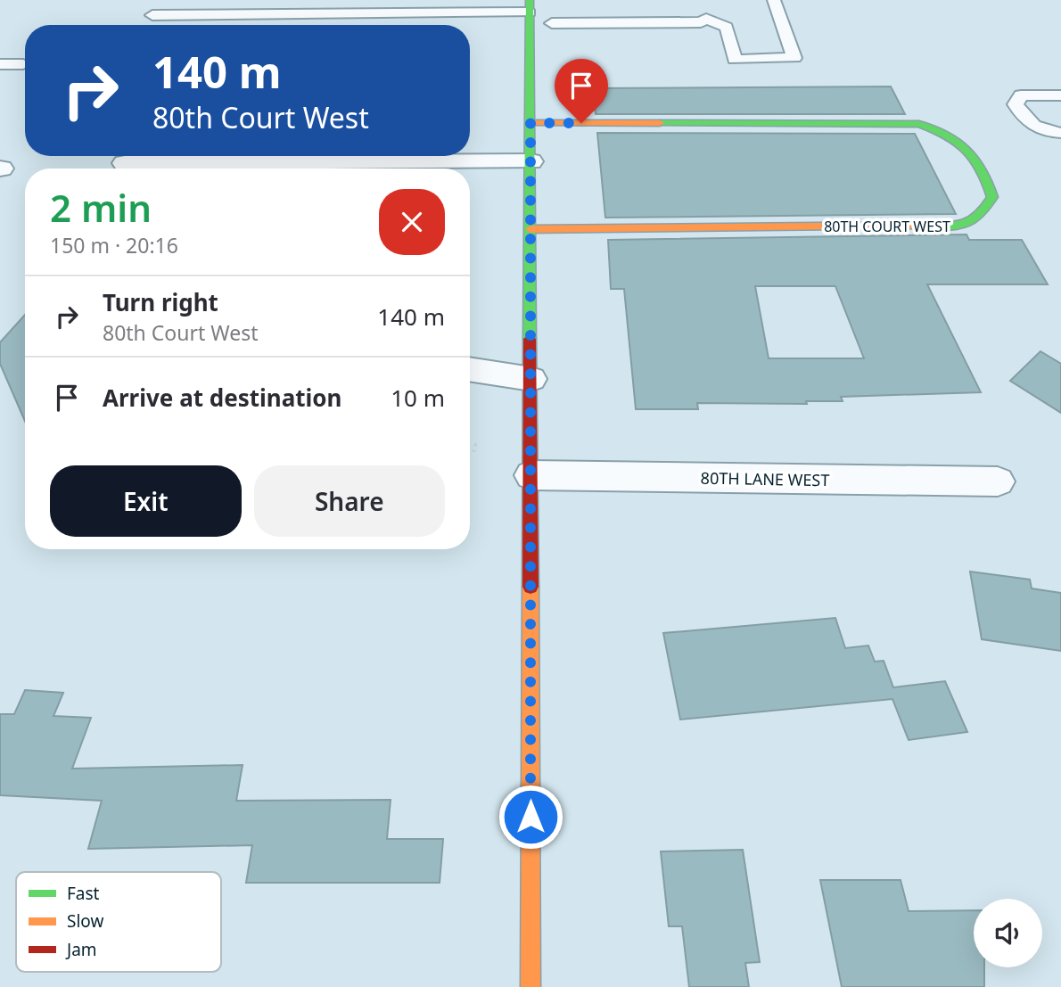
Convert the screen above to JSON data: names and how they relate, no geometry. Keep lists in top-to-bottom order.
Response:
{
  "streets": {
    "street": ["80TH COURT WEST", "80TH LANE WEST"]
  },
  "legend": ["Fast", "Slow", "Jam"],
  "page": {
    "turn": ["140 m", "80th Court West"],
    "heading": ["2 min", "150 m · 20:16"],
    "list": [
      {
        "name": "Turn right",
        "note": "80th Court West",
        "value": "140 m"
      },
      {
        "name": "Arrive at destination",
        "value": "10 m"
      }
    ],
    "buttons": ["Exit", "Share"]
  }
}
